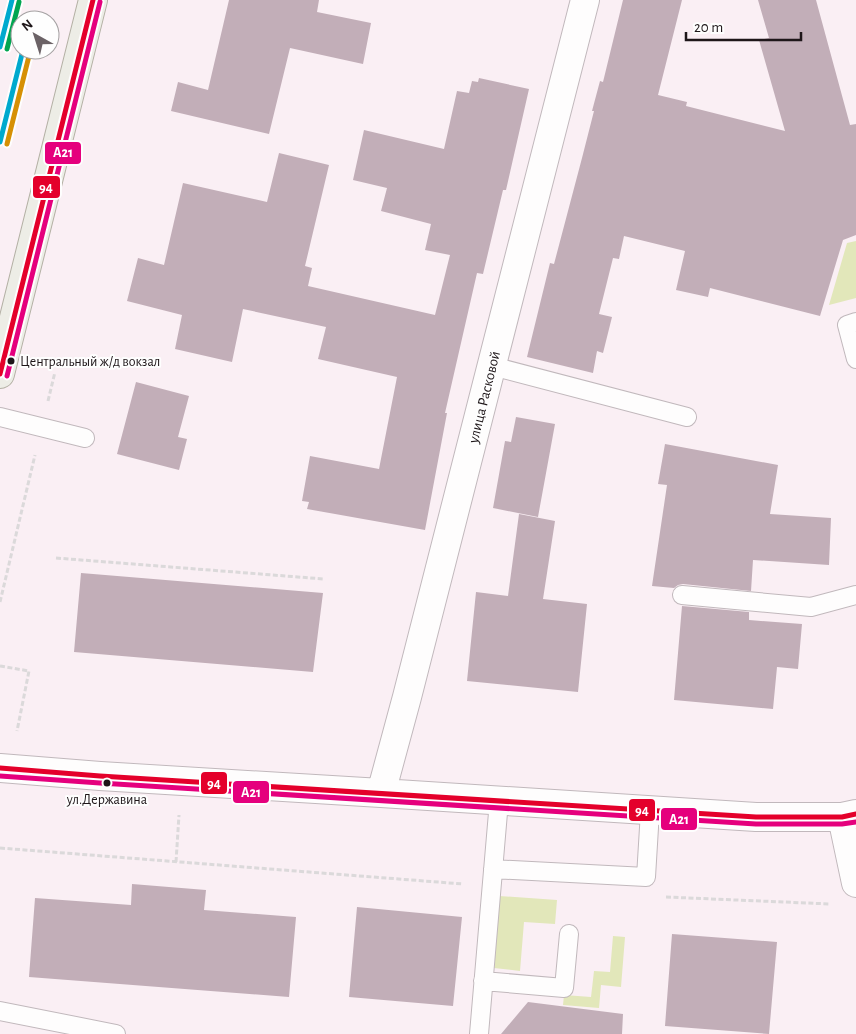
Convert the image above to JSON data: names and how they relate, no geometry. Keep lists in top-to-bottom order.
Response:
{
  "streets": {
    "street": ["улица Расковой"]
  },
  "places": ["Центральный ж/д вокзал", "ул.Державина"],
  "lines": ["transit line 94", "transit line А21"],
  "scale_bar": "20 m",
  "north": "top left"
}
